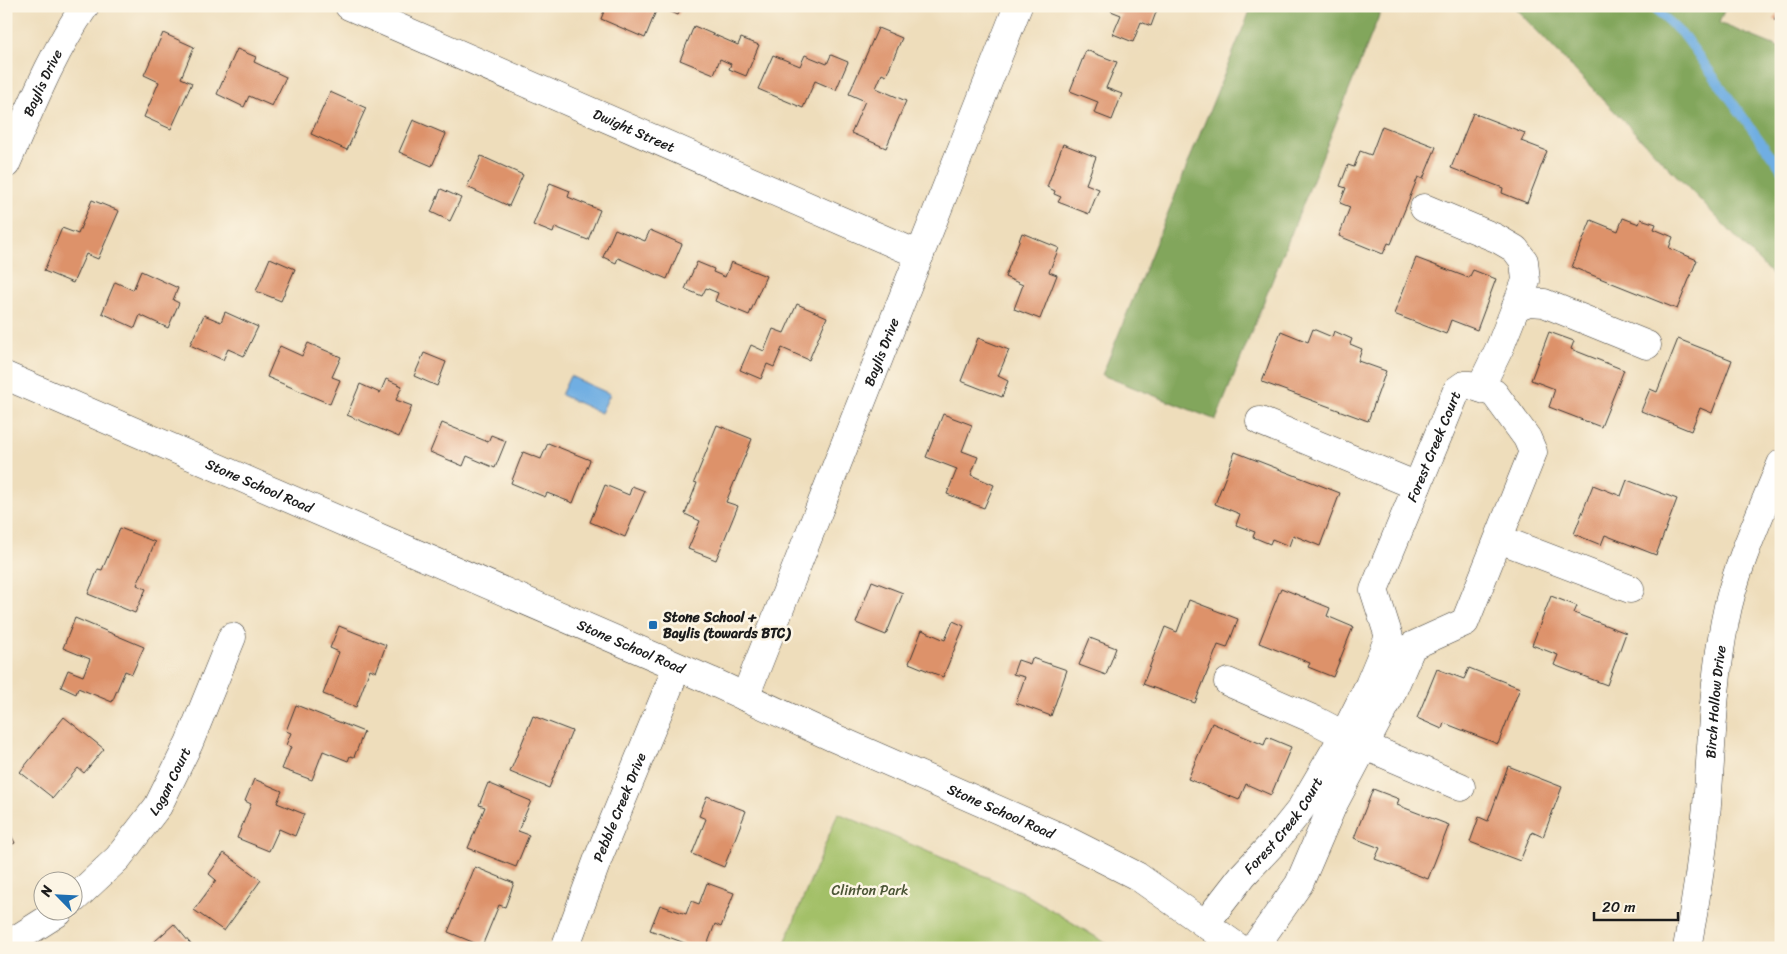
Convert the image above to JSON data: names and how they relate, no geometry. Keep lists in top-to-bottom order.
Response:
{
  "streets": {
    "street": [
      "Baylis Drive",
      "Dwight Street",
      "Forest Creek Court",
      "Stone School Road",
      "Birch Hollow Drive",
      "Logan Court",
      "Pebble Creek Drive"
    ]
  },
  "crossings": [
    ["Baylis Drive", "Dwight Street"],
    ["Baylis Drive", "Stone School Road"],
    ["Forest Creek Court", "Stone School Road"],
    ["Stone School Road", "Pebble Creek Drive"]
  ],
  "parks": ["Clinton Park"],
  "places": {
    "transit": ["Stone School + Baylis (towards BTC)"]
  },
  "scale_bar": "20 m",
  "north": "top left"
}
